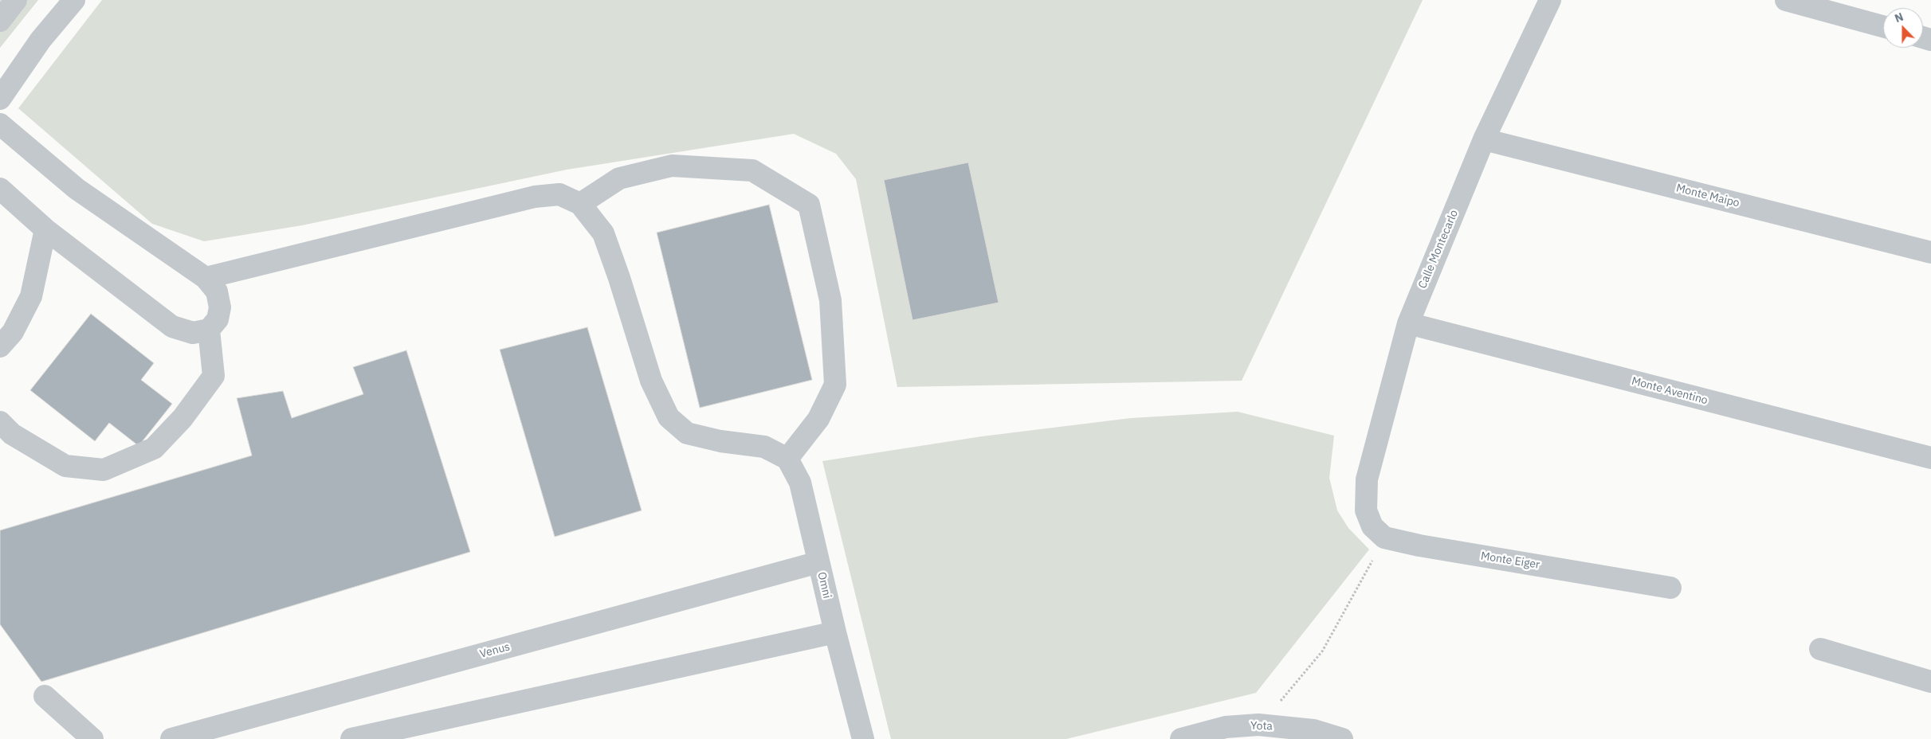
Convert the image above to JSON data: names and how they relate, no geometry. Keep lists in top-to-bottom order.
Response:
{
  "streets": {
    "street": [
      "Monte Maipo",
      "Calle Montecarlo",
      "Monte Aventino",
      "Monte Eiger",
      "Omni",
      "Venus",
      "Yota"
    ]
  },
  "crossings": [
    ["Monte Maipo", "Calle Montecarlo"],
    ["Calle Montecarlo", "Monte Aventino"],
    ["Calle Montecarlo", "Monte Eiger"],
    ["Omni", "Venus"]
  ],
  "north": "top"
}
